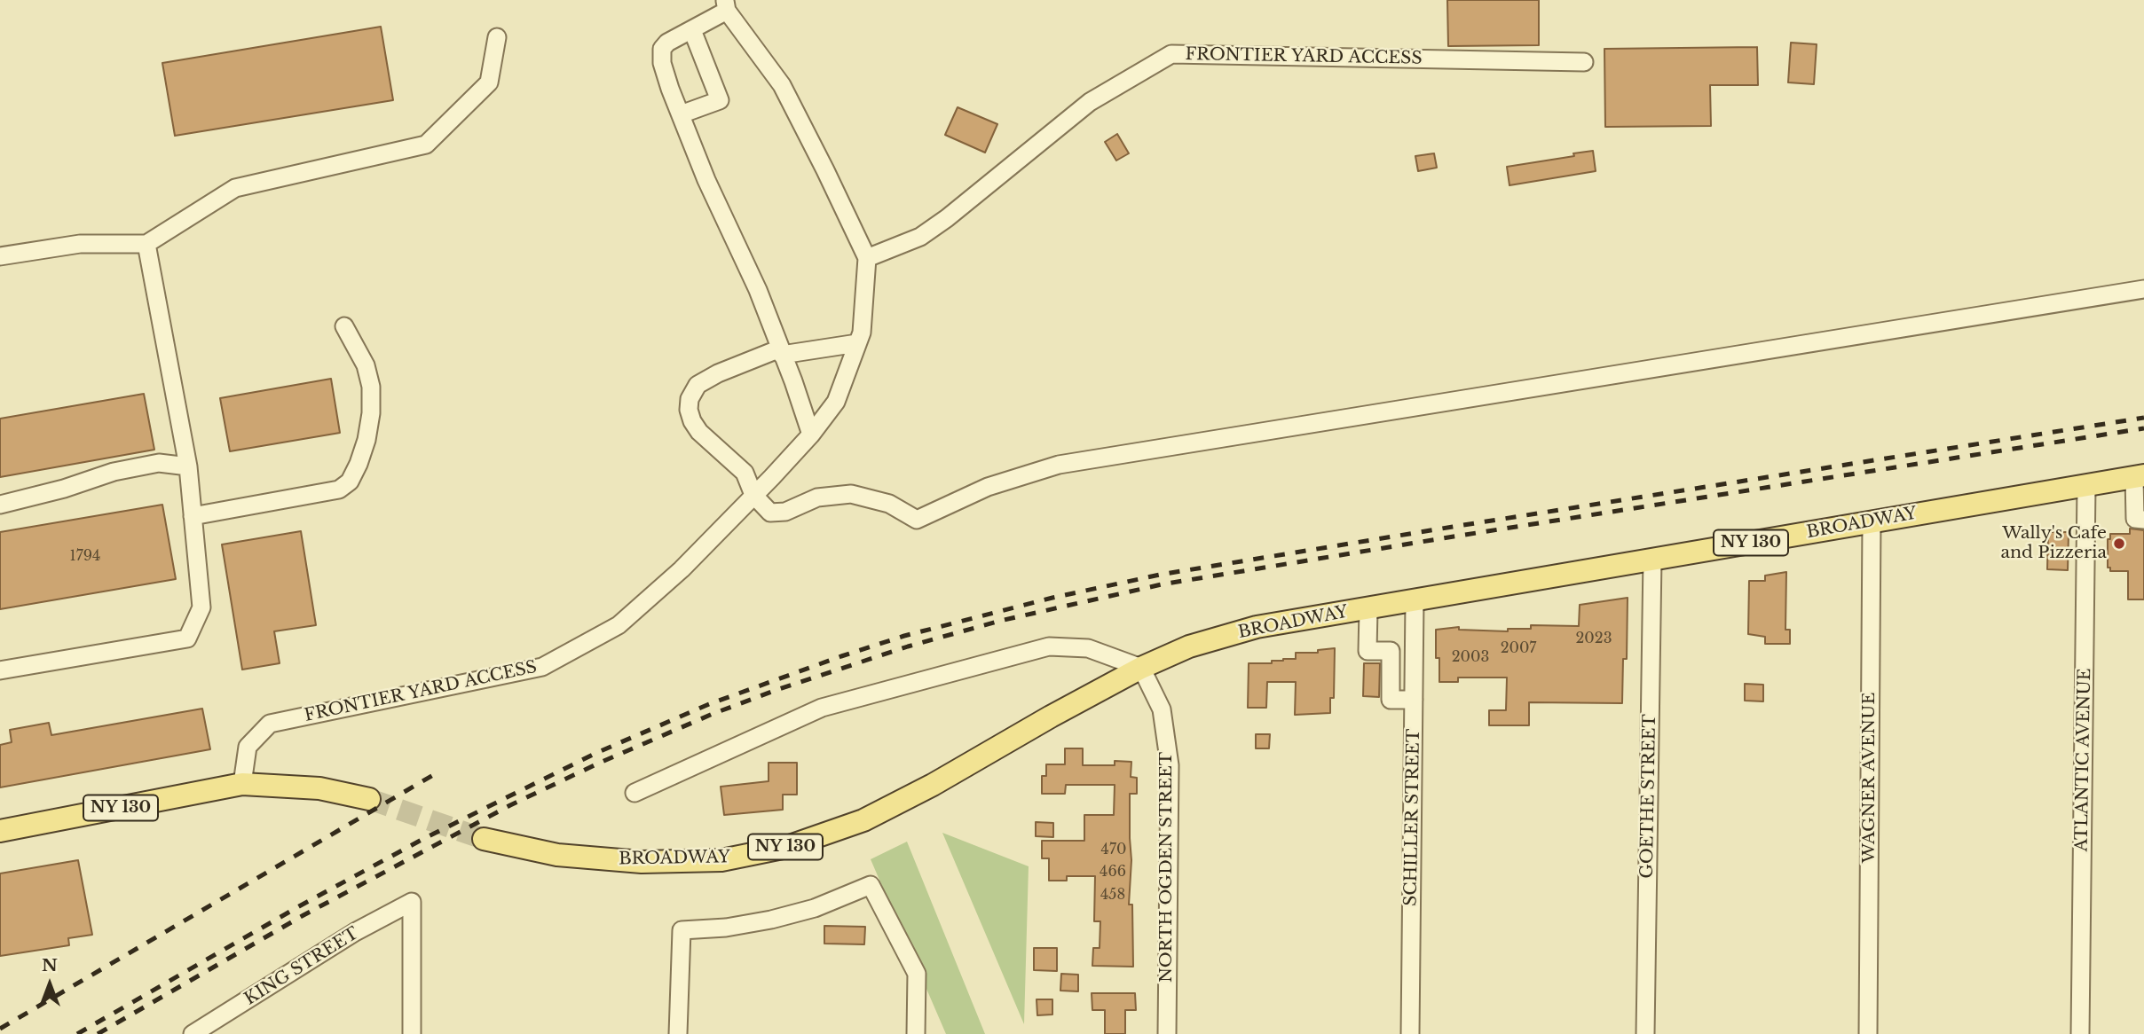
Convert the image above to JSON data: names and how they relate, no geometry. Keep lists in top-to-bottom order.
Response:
{
  "streets": {
    "main road": ["BROADWAY", "NY 130"],
    "street": [
      "FRONTIER YARD ACCESS",
      "ATLANTIC AVENUE",
      "WAGNER AVENUE",
      "GOETHE STREET",
      "SCHILLER STREET",
      "NORTH OGDEN STREET",
      "KING STREET"
    ]
  },
  "crossings": [
    ["FRONTIER YARD ACCESS", "NY 130"],
    ["BROADWAY", "ATLANTIC AVENUE"],
    ["BROADWAY", "WAGNER AVENUE"],
    ["BROADWAY", "GOETHE STREET"],
    ["BROADWAY", "SCHILLER STREET"],
    ["BROADWAY", "NORTH OGDEN STREET"]
  ],
  "places": ["Wally's Cafe and Pizzeria"],
  "house_numbers": [
    "1794",
    "2023",
    "2007",
    "2003",
    "470",
    "466",
    "458"
  ],
  "north": "top"
}
